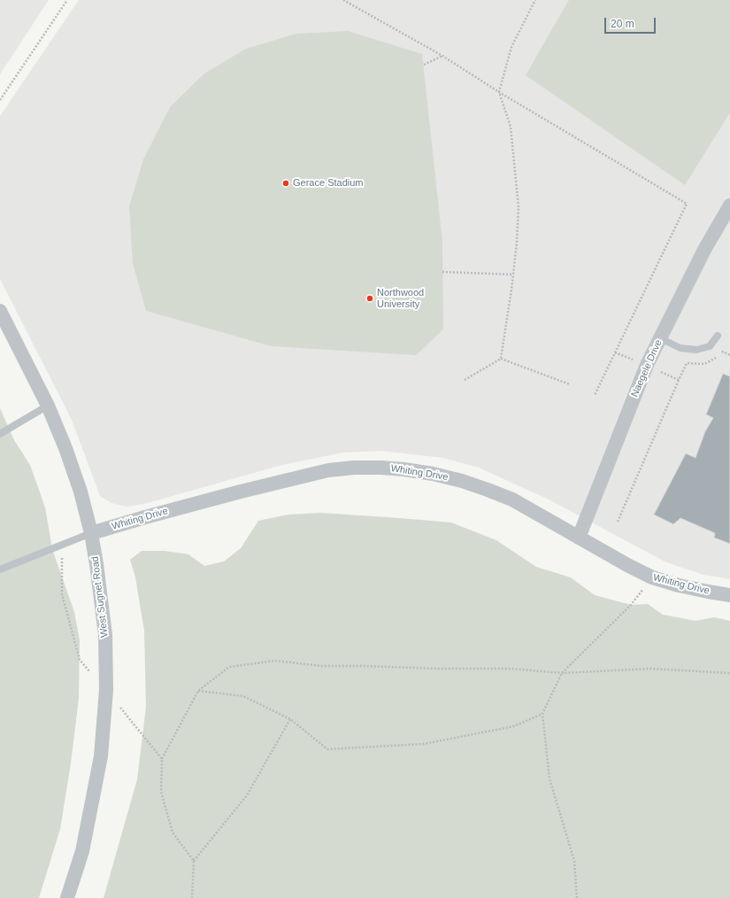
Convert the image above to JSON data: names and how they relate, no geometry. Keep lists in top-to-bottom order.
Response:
{
  "streets": {
    "street": ["Naegele Drive", "Whiting Drive", "West Sugnet Road"]
  },
  "crossings": [
    ["Naegele Drive", "Whiting Drive"],
    ["Whiting Drive", "West Sugnet Road"]
  ],
  "places": ["Gerace Stadium", "Northwood University"],
  "scale_bar": "20 m"
}
